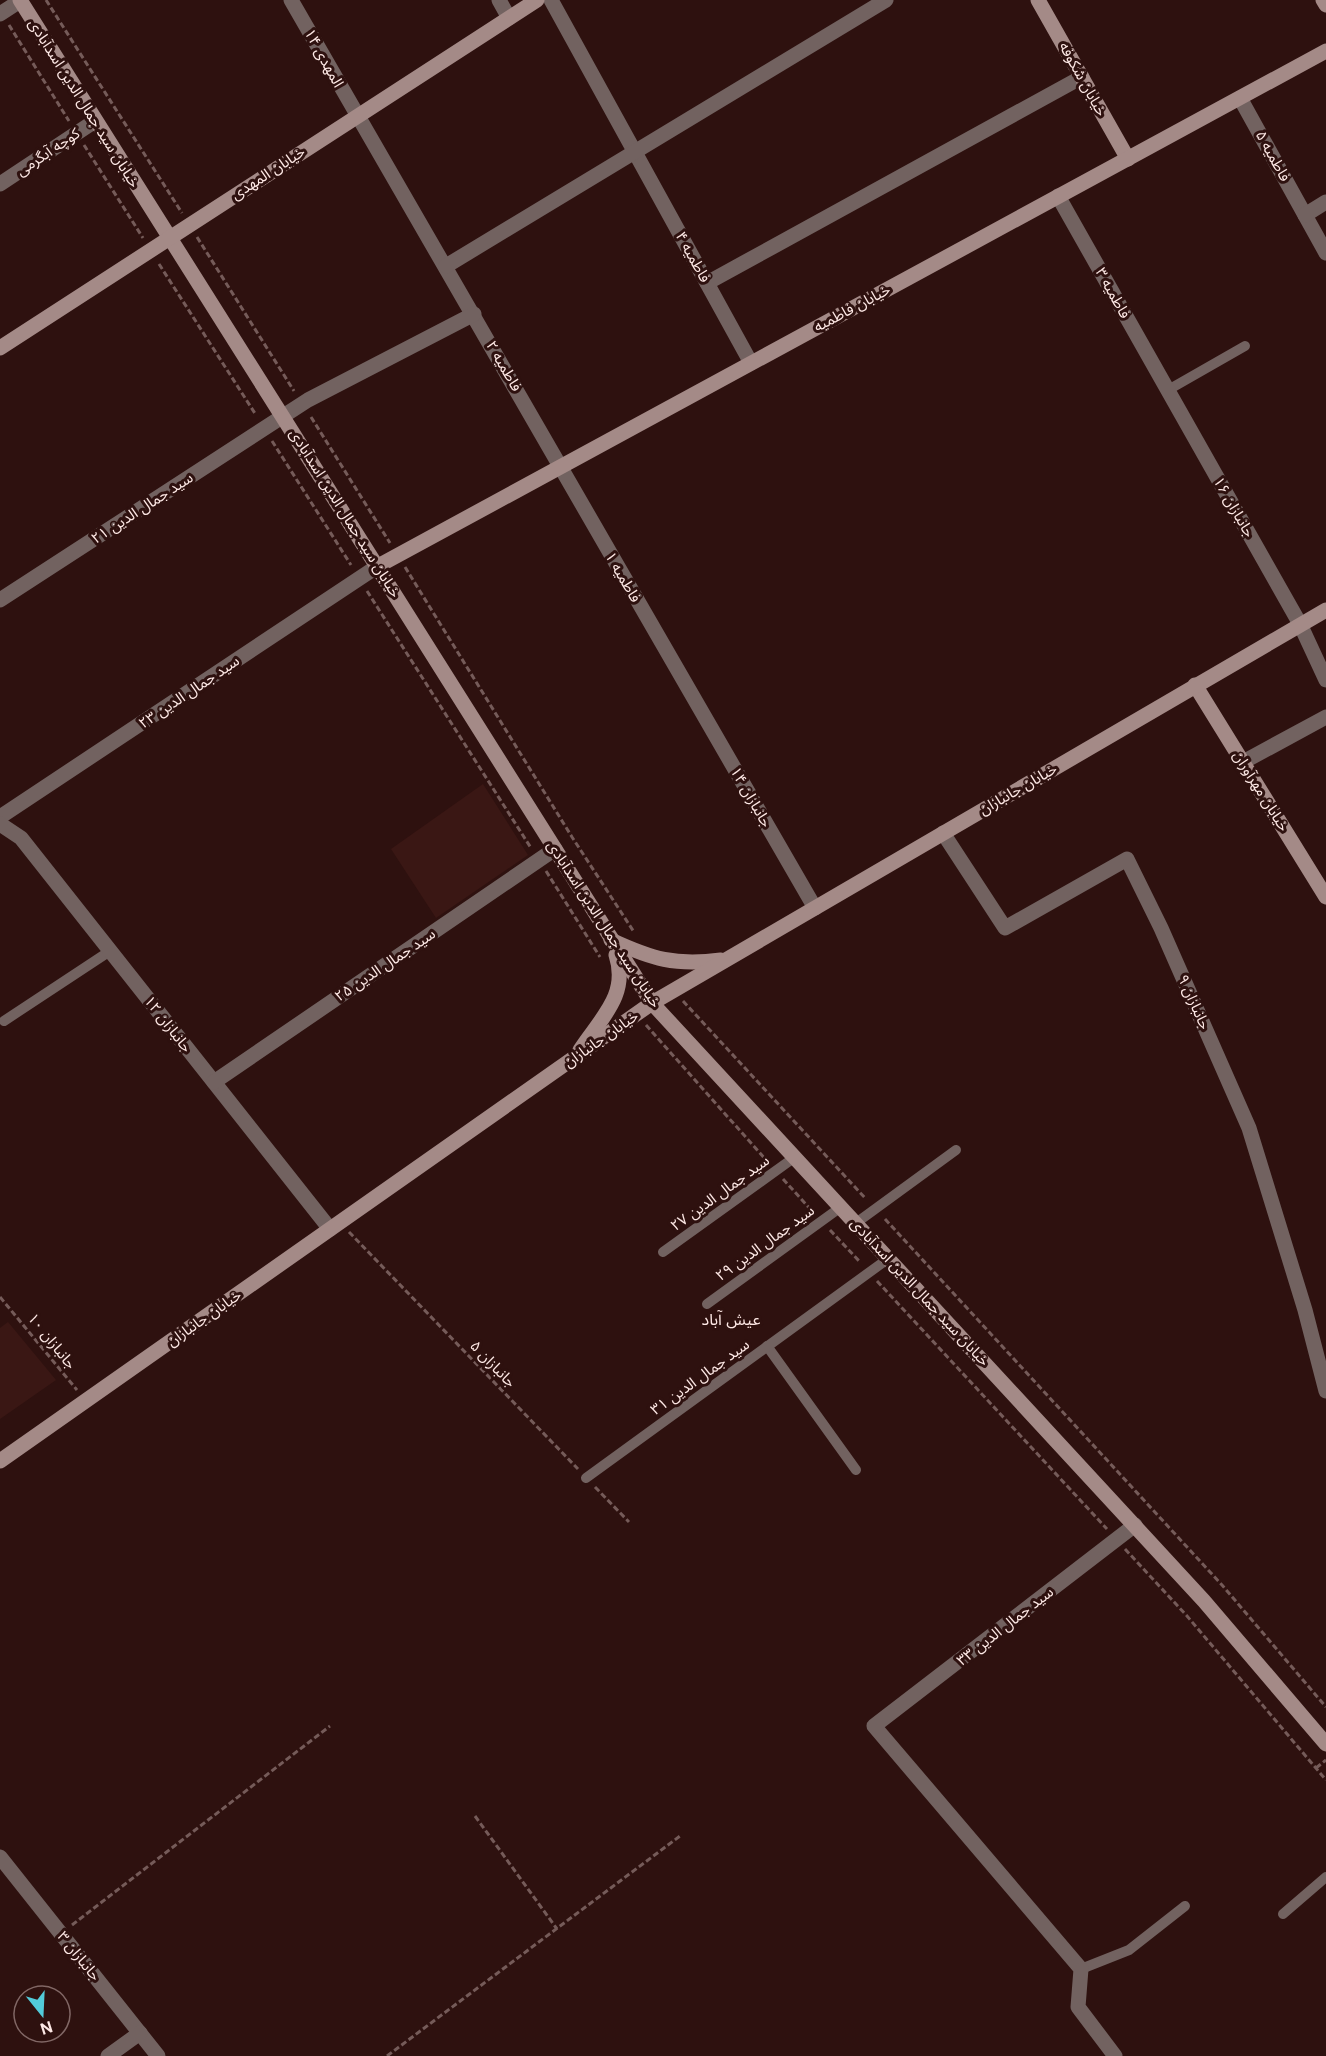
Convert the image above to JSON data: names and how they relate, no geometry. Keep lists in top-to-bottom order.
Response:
{
  "streets": {
    "main road": [
      "خیابان شکوفه",
      "خیابان سید جمال الدین اسدآبادی",
      "خیابان المهدی",
      "خیابان فاطمیه",
      "خیابان جانبازان",
      "خیابان مهرآوران"
    ],
    "street": [
      "المهدی ۱۴",
      "کوچه آبگرمی",
      "فاطمیه ۵",
      "فاطمیه ۴",
      "فاطمیه ۳",
      "فاطمیه ۲",
      "جانبازان ۱۶",
      "سید جمال الدین ۲۱",
      "فاطمیه ۱",
      "سید جمال الدین ۲۳",
      "جانبازان ۱۴",
      "سید جمال الدین ۲۵",
      "جانبازان ۹",
      "جانبازان ۱۲",
      "سید جمال الدین ۳۳",
      "جانبازان ۳"
    ],
    "lane": ["سید جمال الدین ۲۷", "سید جمال الدین ۲۹", "سید جمال الدین ۳۱"],
    "path": ["جانبازان ۱۰", "جانبازان ۵"]
  },
  "crossings": [
    ["المهدی ۱۴", "خیابان المهدی"],
    ["المهدی ۱۴", "فاطمیه ۲"],
    ["خیابان شکوفه", "خیابان فاطمیه"],
    ["خیابان سید جمال الدین اسدآبادی", "کوچه آبگرمی"],
    ["خیابان سید جمال الدین اسدآبادی", "خیابان المهدی"],
    ["خیابان سید جمال الدین اسدآبادی", "خیابان فاطمیه"],
    ["خیابان سید جمال الدین اسدآبادی", "سید جمال الدین ۲۱"],
    ["خیابان سید جمال الدین اسدآبادی", "سید جمال الدین ۲۳"],
    ["خیابان سید جمال الدین اسدآبادی", "خیابان جانبازان"],
    ["خیابان سید جمال الدین اسدآبادی", "سید جمال الدین ۲۵"],
    ["خیابان سید جمال الدین اسدآبادی", "سید جمال الدین ۲۷"],
    ["خیابان سید جمال الدین اسدآبادی", "سید جمال الدین ۲۹"],
    ["خیابان سید جمال الدین اسدآبادی", "سید جمال الدین ۳۱"],
    ["خیابان سید جمال الدین اسدآبادی", "سید جمال الدین ۳۳"],
    ["فاطمیه ۵", "خیابان فاطمیه"],
    ["فاطمیه ۴", "خیابان فاطمیه"],
    ["فاطمیه ۳", "خیابان فاطمیه"],
    ["فاطمیه ۳", "جانبازان ۱۶"],
    ["خیابان فاطمیه", "فاطمیه ۲"],
    ["خیابان فاطمیه", "فاطمیه ۱"],
    ["خیابان فاطمیه", "سید جمال الدین ۲۳"],
    ["فاطمیه ۲", "سید جمال الدین ۲۱"],
    ["فاطمیه ۲", "فاطمیه ۱"],
    ["جانبازان ۱۶", "خیابان جانبازان"],
    ["فاطمیه ۱", "جانبازان ۱۴"],
    ["خیابان جانبازان", "خیابان مهرآوران"],
    ["خیابان جانبازان", "جانبازان ۱۴"],
    ["خیابان جانبازان", "جانبازان ۹"],
    ["خیابان جانبازان", "جانبازان ۱۲"],
    ["خیابان جانبازان", "جانبازان ۱۰"],
    ["خیابان جانبازان", "جانبازان ۵"],
    ["سید جمال الدین ۲۵", "جانبازان ۱۲"],
    ["جانبازان ۱۲", "جانبازان ۵"],
    ["جانبازان ۵", "سید جمال الدین ۳۱"]
  ],
  "districts": ["عیش آباد"],
  "north": "bottom"
}
